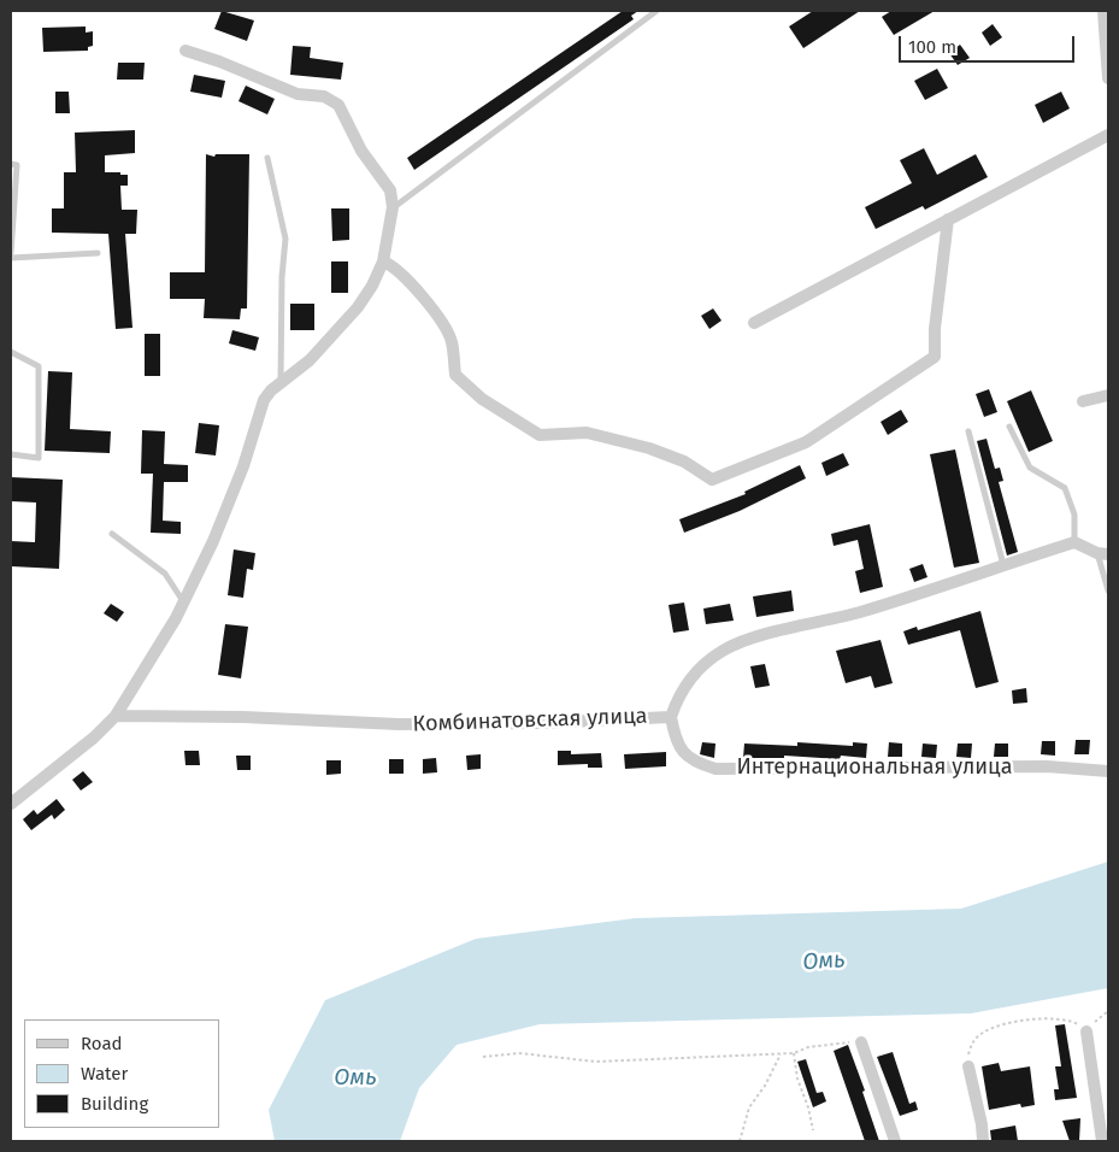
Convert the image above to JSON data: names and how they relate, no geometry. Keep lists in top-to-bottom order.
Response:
{
  "streets": {
    "street": ["Комбинатовская улица", "Интернациональная улица"]
  },
  "crossings": [
    ["Комбинатовская улица", "Интернациональная улица"]
  ],
  "water": ["Омь"],
  "legend": ["Road", "Water", "Building"],
  "scale_bar": "100 m"
}
